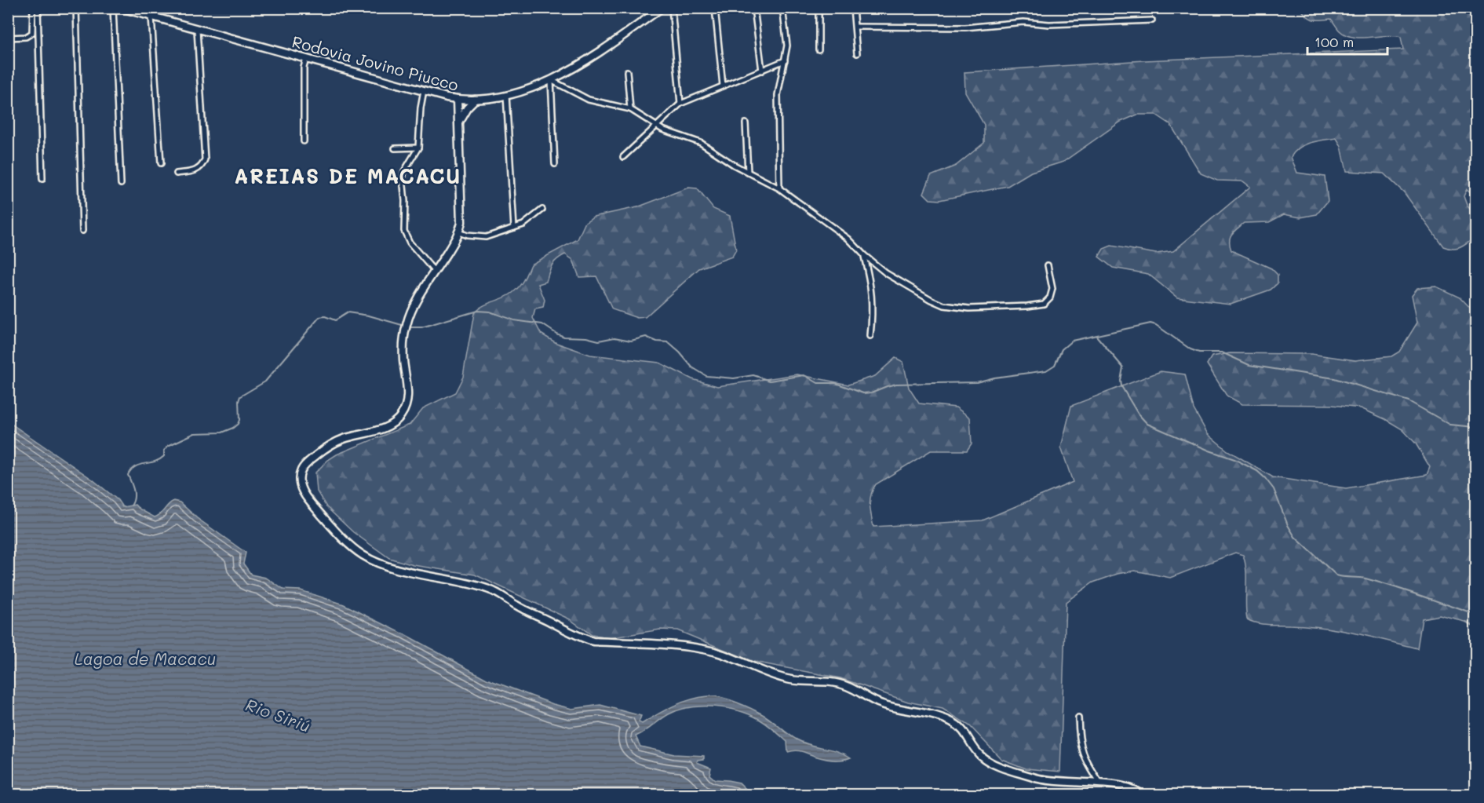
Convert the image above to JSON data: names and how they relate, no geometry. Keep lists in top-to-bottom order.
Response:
{
  "streets": {
    "street": ["Rodovia Jovino Piucco"]
  },
  "districts": ["AREIAS DE MACACU"],
  "water": ["Lagoa de Macacu", "Rio Siriú"],
  "scale_bar": "100 m"
}
